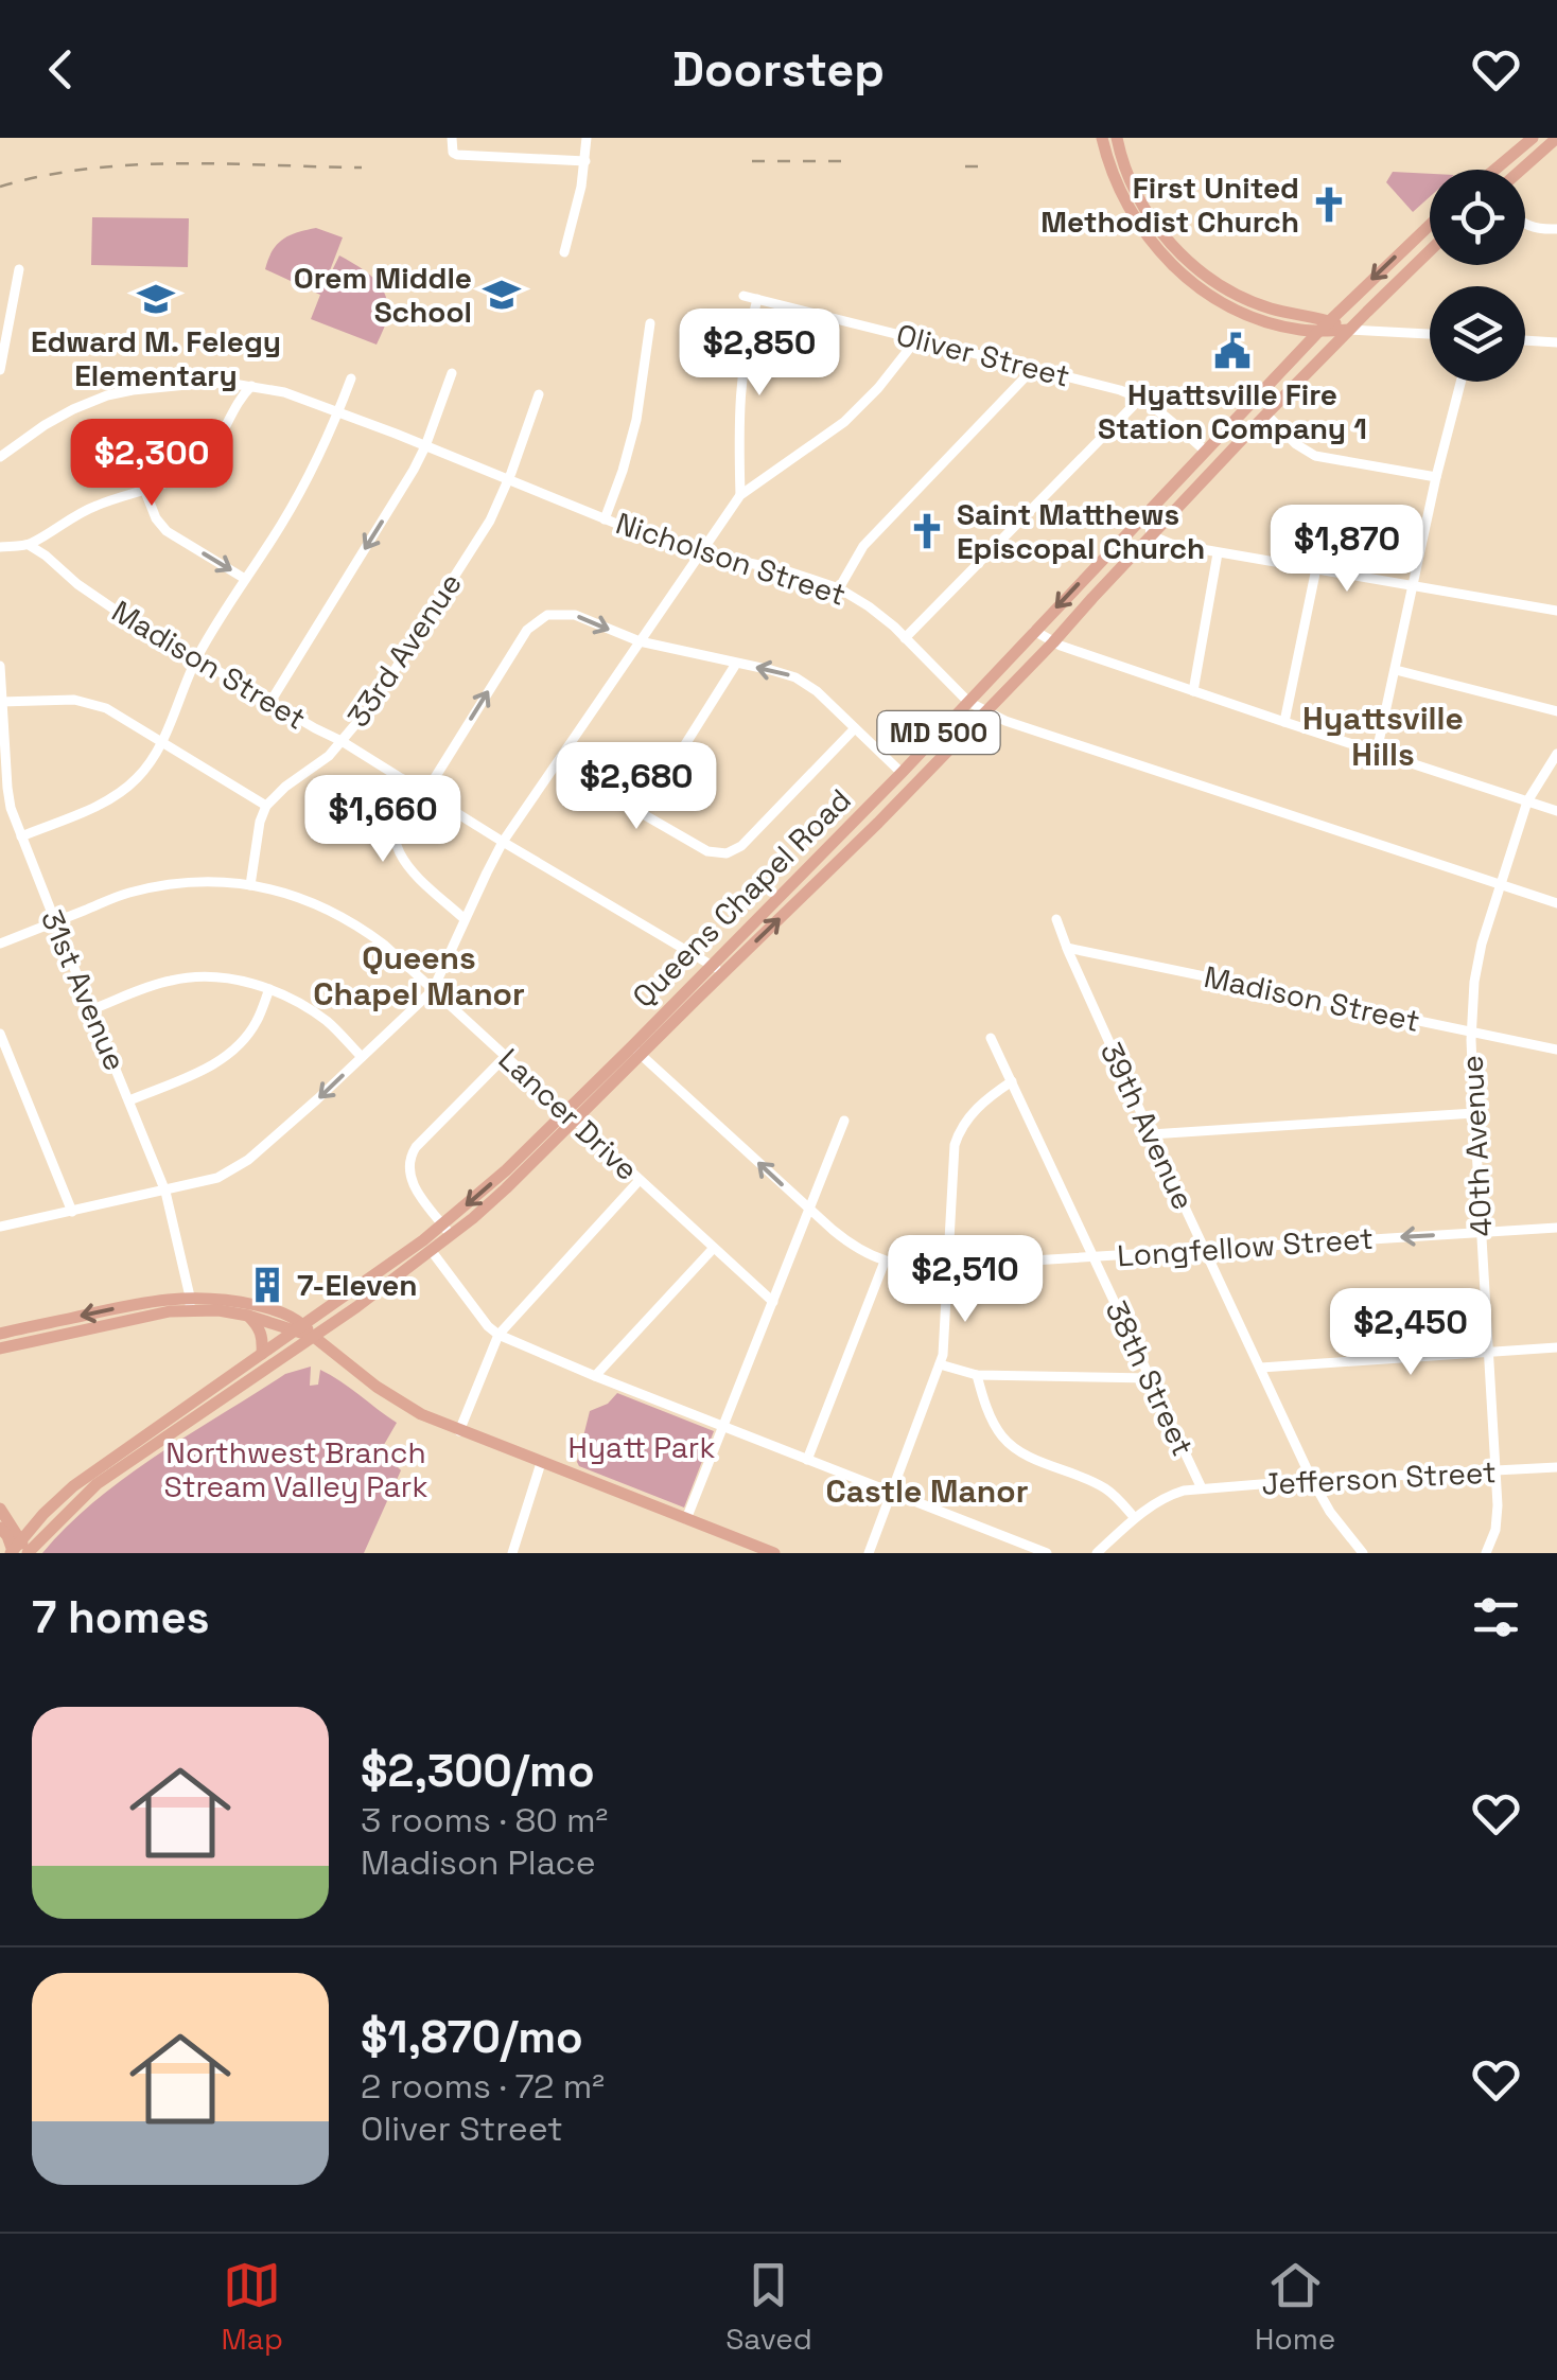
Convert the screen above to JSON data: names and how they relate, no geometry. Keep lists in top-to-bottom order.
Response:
{
  "streets": {
    "main road": ["MD 500", "Queens Chapel Road"],
    "street": [
      "Oliver Street",
      "Nicholson Street",
      "33rd Avenue",
      "Madison Street",
      "31st Avenue",
      "Lancer Drive",
      "39th Avenue",
      "40th Avenue",
      "Longfellow Street",
      "38th Street",
      "Jefferson Street"
    ]
  },
  "crossings": [
    ["Oliver Street", "Queens Chapel Road"],
    ["Nicholson Street", "33rd Avenue"],
    ["Nicholson Street", "Queens Chapel Road"],
    ["Nicholson Street", "40th Avenue"],
    ["33rd Avenue", "Madison Street"],
    ["Madison Street", "Queens Chapel Road"],
    ["Madison Street", "39th Avenue"],
    ["Madison Street", "40th Avenue"],
    ["Queens Chapel Road", "Lancer Drive"],
    ["Queens Chapel Road", "Longfellow Street"],
    ["31st Avenue", "Lancer Drive"],
    ["39th Avenue", "Longfellow Street"],
    ["39th Avenue", "Jefferson Street"],
    ["40th Avenue", "Longfellow Street"],
    ["40th Avenue", "Jefferson Street"],
    ["Longfellow Street", "38th Street"],
    ["38th Street", "Jefferson Street"]
  ],
  "one_way": ["Longfellow Street"],
  "districts": ["Hyattsville Hills", "Queens Chapel Manor", "Castle Manor"],
  "parks": ["Hyatt Park", "Northwest Branch Stream Valley Park"],
  "places": {
    "church": ["First United Methodist Church", "Saint Matthews Episcopal Church"],
    "school or university": ["Orem Middle School", "Edward M. Felegy Elementary"],
    "public building": ["Hyattsville Fire Station Company 1"],
    "building": ["7-Eleven"]
  },
  "page": {
    "header": "Doorstep",
    "price": [
      "$2,850",
      "$2,300",
      "$1,870",
      "$2,680",
      "$1,660",
      "$2,510",
      "$2,450"
    ],
    "heading": "7 homes",
    "list": [
      {
        "name": "$2,300/mo",
        "note": "3 rooms · 80 m² · Madison Place"
      },
      {
        "name": "$1,870/mo",
        "note": "2 rooms · 72 m² · Oliver Street"
      }
    ],
    "tabs": ["Map", "Saved", "Home"]
  }
}
